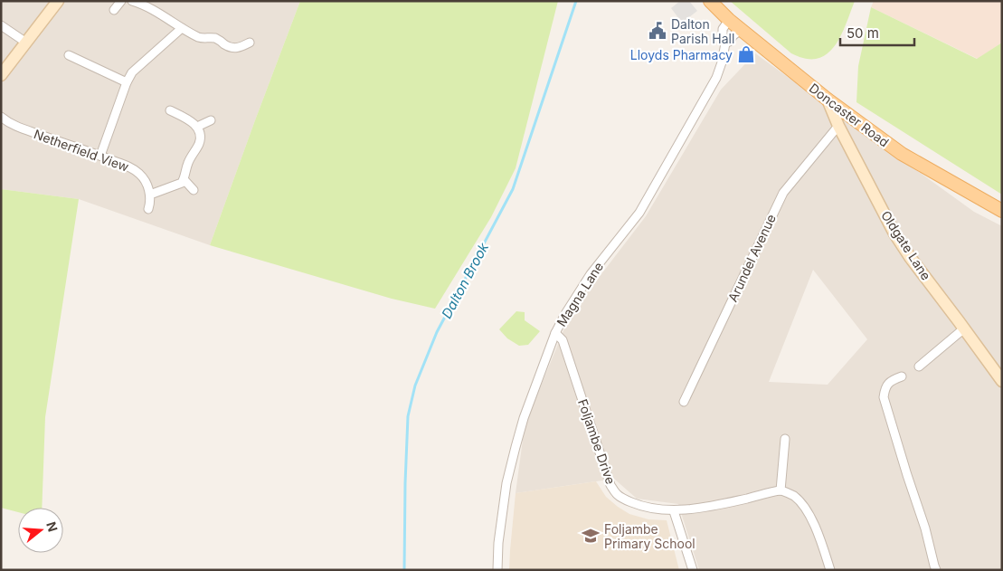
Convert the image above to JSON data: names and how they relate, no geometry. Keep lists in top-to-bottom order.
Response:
{
  "streets": {
    "main road": ["Doncaster Road"],
    "street": [
      "Netherfield View",
      "Oldgate Lane",
      "Arundel Avenue",
      "Magna Lane",
      "Foljambe Drive"
    ]
  },
  "crossings": [
    ["Doncaster Road", "Oldgate Lane"],
    ["Doncaster Road", "Magna Lane"],
    ["Oldgate Lane", "Arundel Avenue"],
    ["Magna Lane", "Foljambe Drive"]
  ],
  "water": ["Dalton Brook"],
  "places": {
    "public building": ["Dalton Parish Hall"],
    "shop": ["Lloyds Pharmacy"],
    "school or university": ["Foljambe Primary School"]
  },
  "scale_bar": "50 m",
  "north": "right"
}
